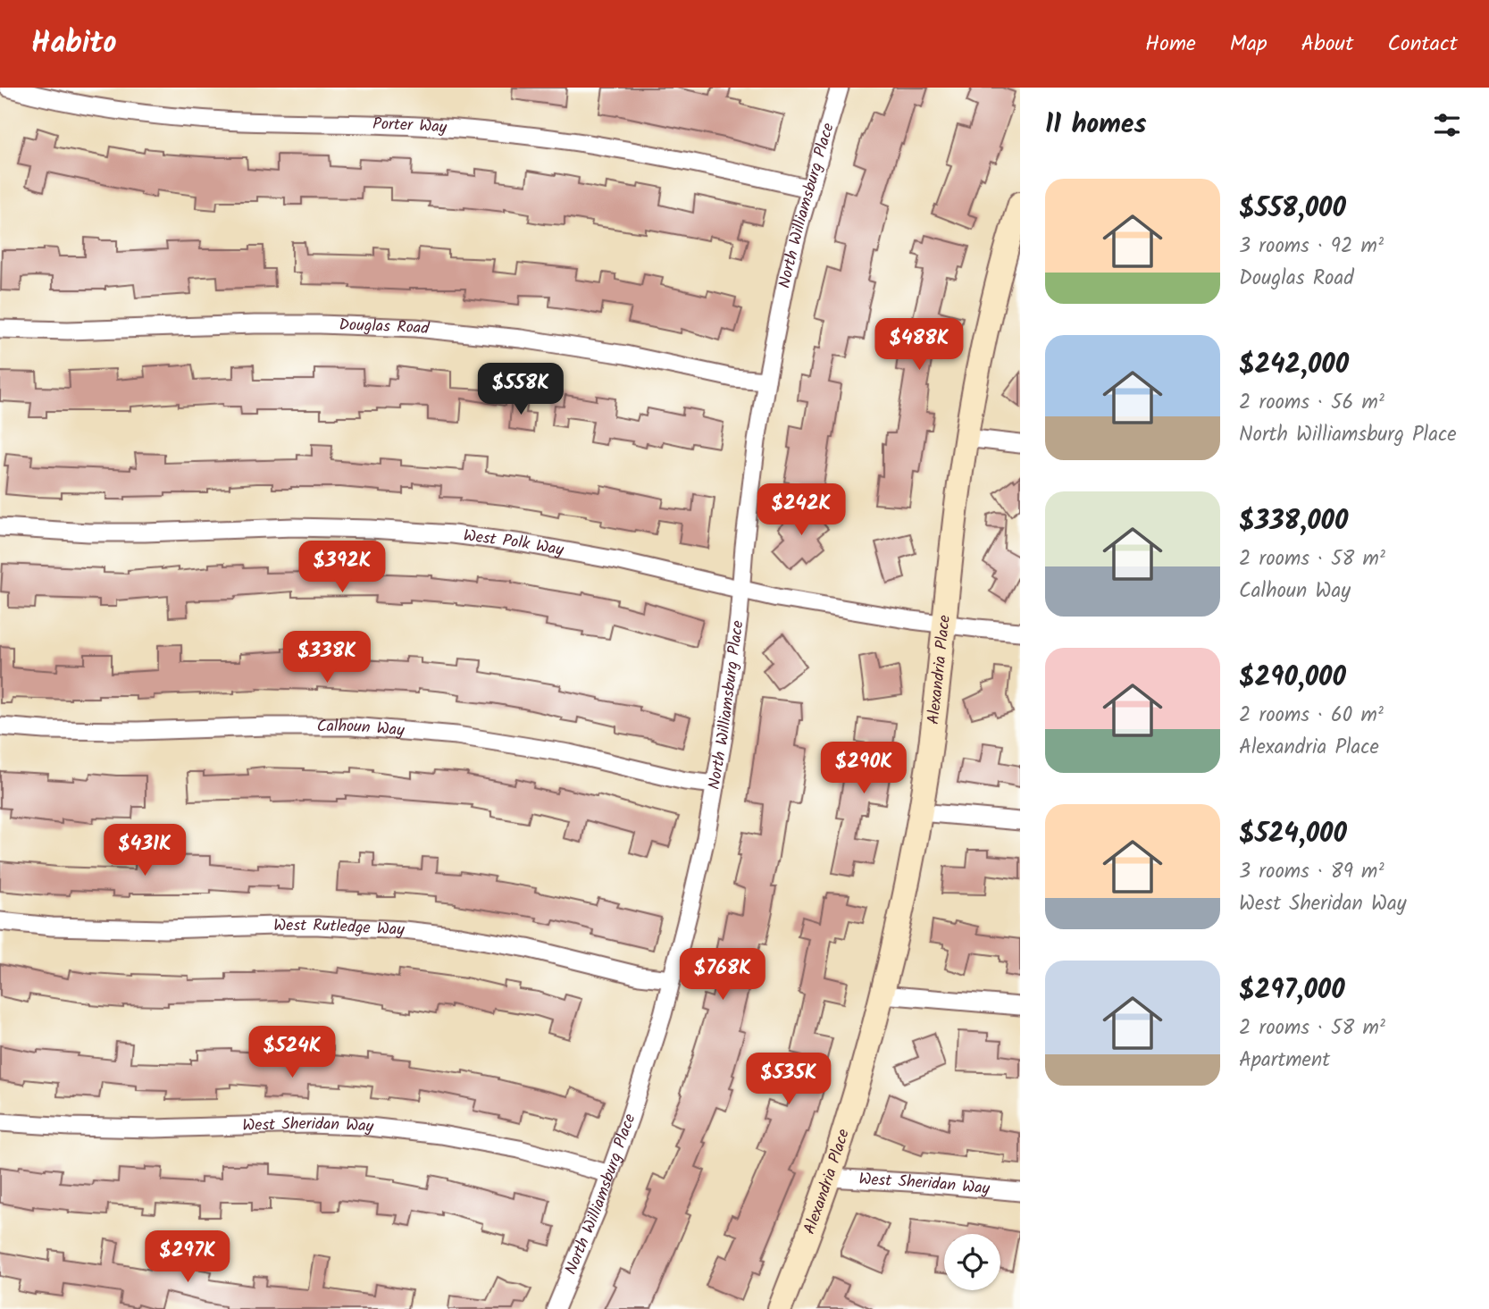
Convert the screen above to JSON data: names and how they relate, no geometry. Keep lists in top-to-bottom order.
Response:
{
  "streets": {
    "street": [
      "Porter Way",
      "North Williamsburg Place",
      "Douglas Road",
      "West Polk Way",
      "Alexandria Place",
      "Calhoun Way",
      "West Rutledge Way",
      "West Sheridan Way"
    ]
  },
  "crossings": [
    ["Porter Way", "North Williamsburg Place"],
    ["North Williamsburg Place", "Douglas Road"],
    ["North Williamsburg Place", "West Polk Way"],
    ["North Williamsburg Place", "Calhoun Way"],
    ["North Williamsburg Place", "West Rutledge Way"],
    ["North Williamsburg Place", "West Sheridan Way"],
    ["West Polk Way", "Alexandria Place"],
    ["Alexandria Place", "West Sheridan Way"]
  ],
  "page": {
    "header": "Habito",
    "nav": [
      "Home",
      "Map",
      "About",
      "Contact"
    ],
    "heading": "11 homes",
    "list": [
      {
        "name": "$558,000",
        "note": "3 rooms · 92 m² · Douglas Road"
      },
      {
        "name": "$242,000",
        "note": "2 rooms · 56 m² · North Williamsburg Place"
      },
      {
        "name": "$338,000",
        "note": "2 rooms · 58 m² · Calhoun Way"
      },
      {
        "name": "$290,000",
        "note": "2 rooms · 60 m² · Alexandria Place"
      },
      {
        "name": "$524,000",
        "note": "3 rooms · 89 m² · West Sheridan Way"
      },
      {
        "name": "$297,000",
        "note": "2 rooms · 58 m² · Apartment"
      }
    ],
    "price": [
      "$488K",
      "$558K",
      "$242K",
      "$392K",
      "$338K",
      "$290K",
      "$431K",
      "$768K",
      "$524K",
      "$535K",
      "$297K"
    ]
  }
}
